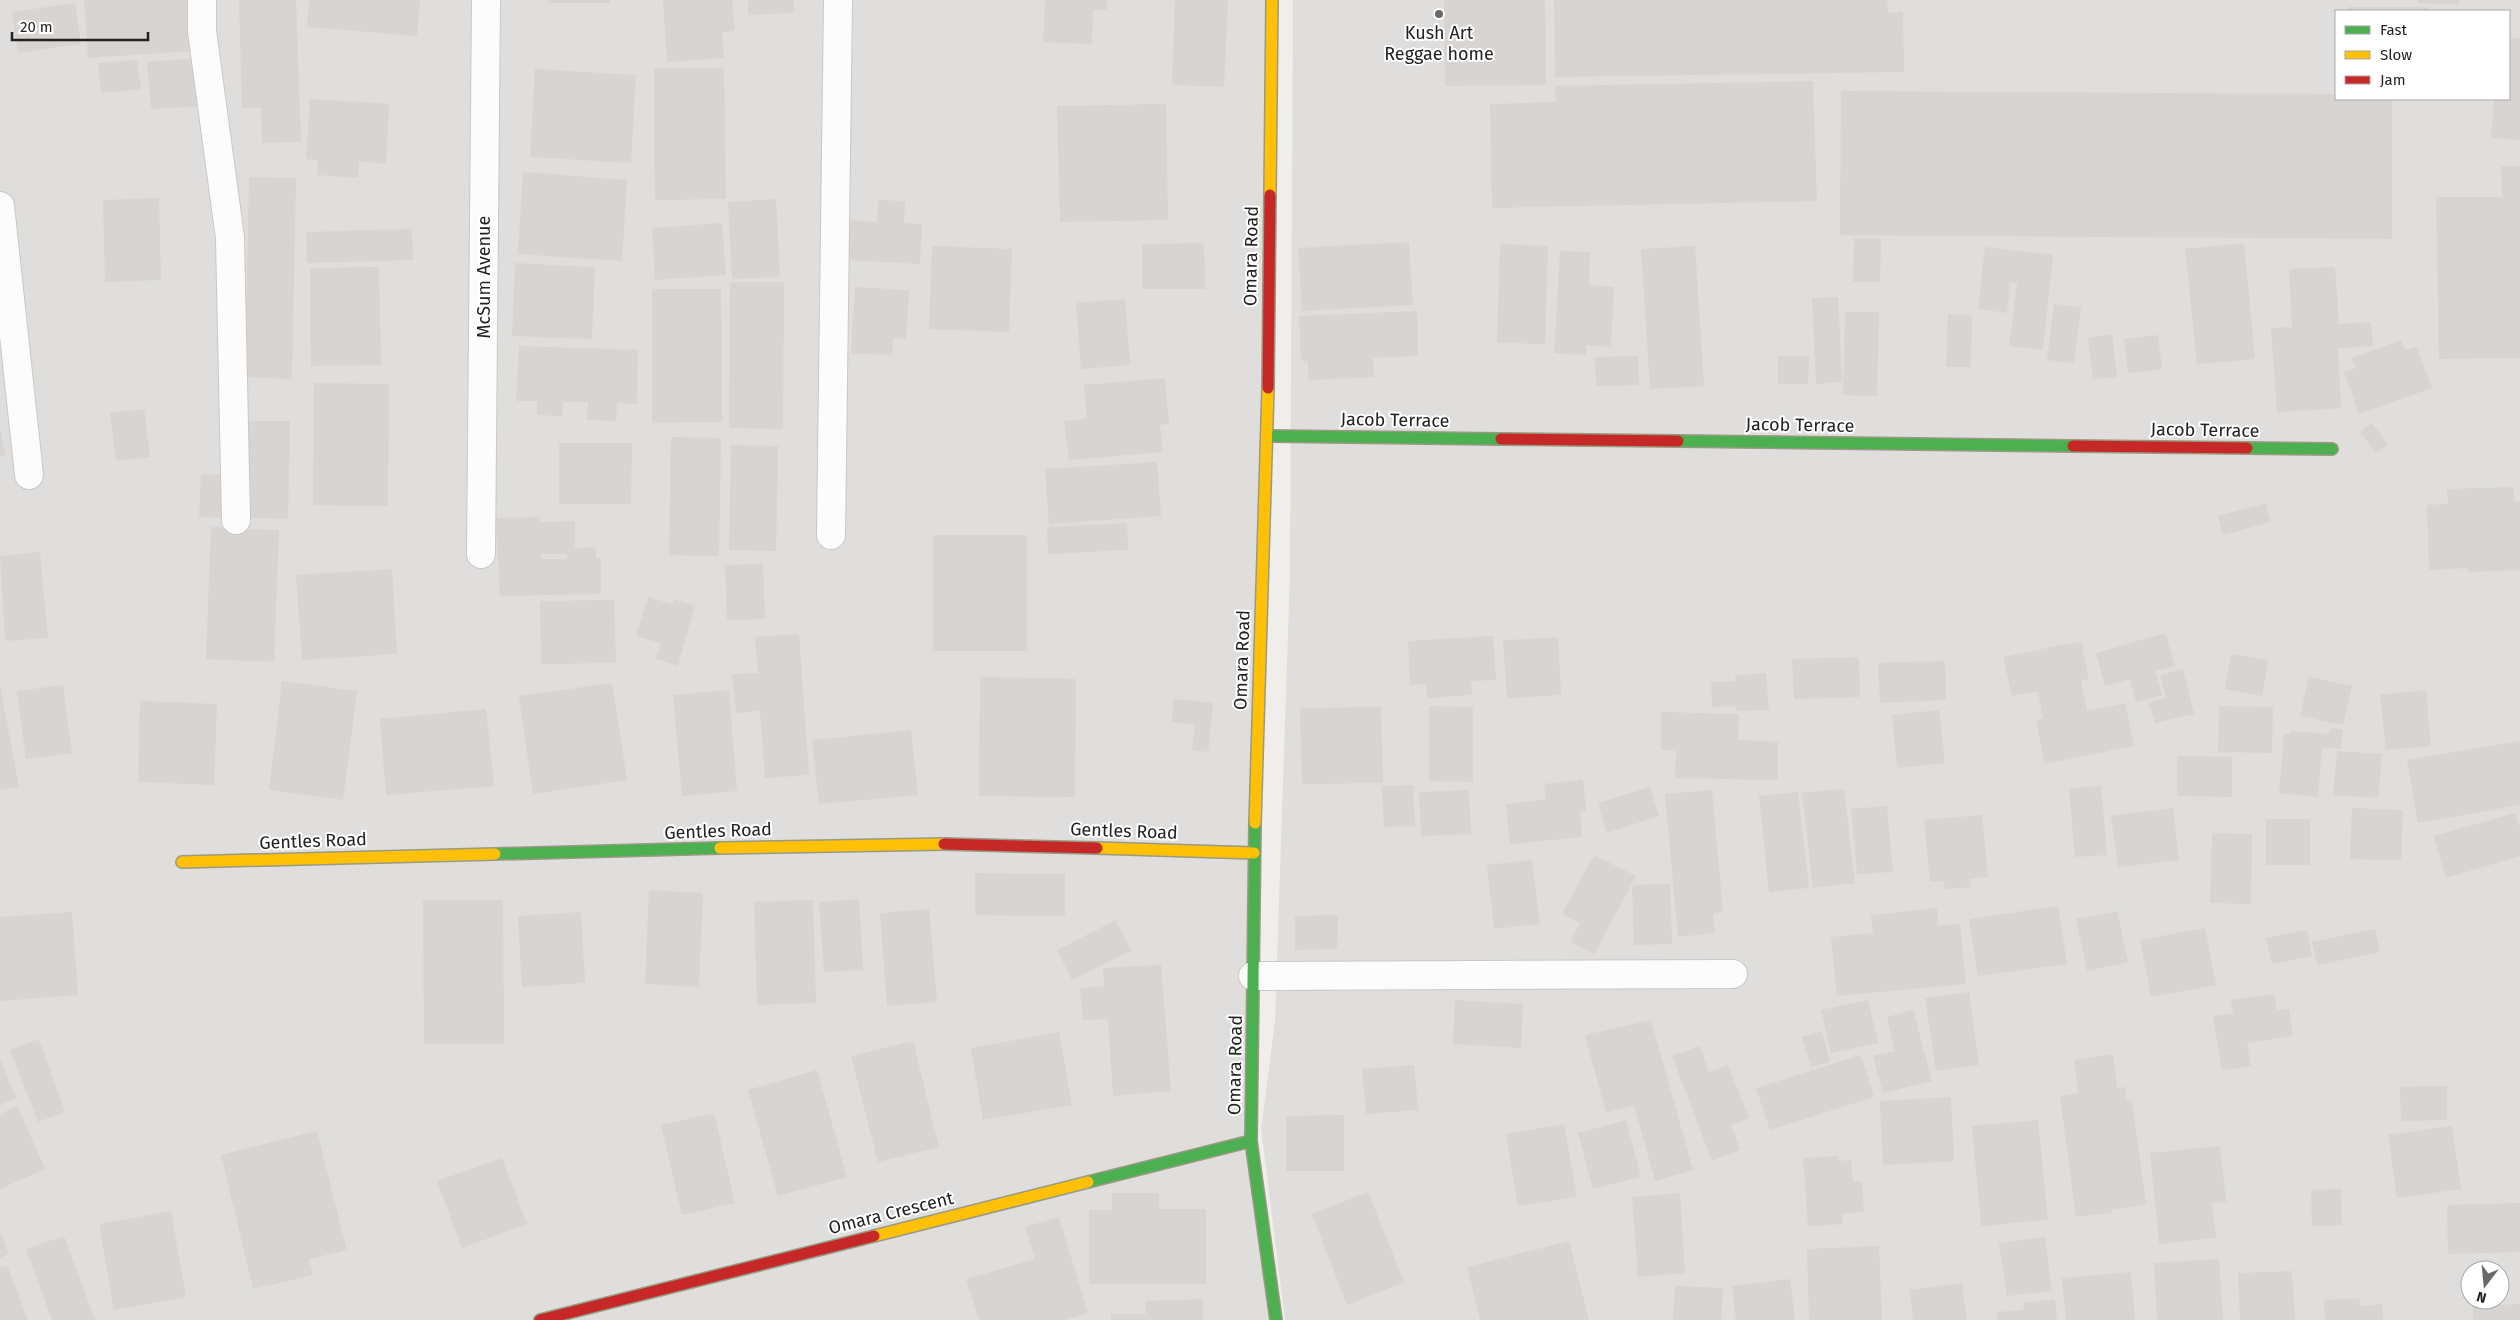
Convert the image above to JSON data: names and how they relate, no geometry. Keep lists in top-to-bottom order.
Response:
{
  "streets": {
    "street": [
      "Omara Road",
      "McSum Avenue",
      "Jacob Terrace",
      "Gentles Road",
      "Omara Crescent"
    ]
  },
  "crossings": [
    ["Omara Road", "Jacob Terrace"],
    ["Omara Road", "Gentles Road"],
    ["Omara Road", "Omara Crescent"]
  ],
  "places": ["Kush Art Reggae home"],
  "legend": ["Fast", "Slow", "Jam"],
  "scale_bar": "20 m",
  "north": "bottom"
}
